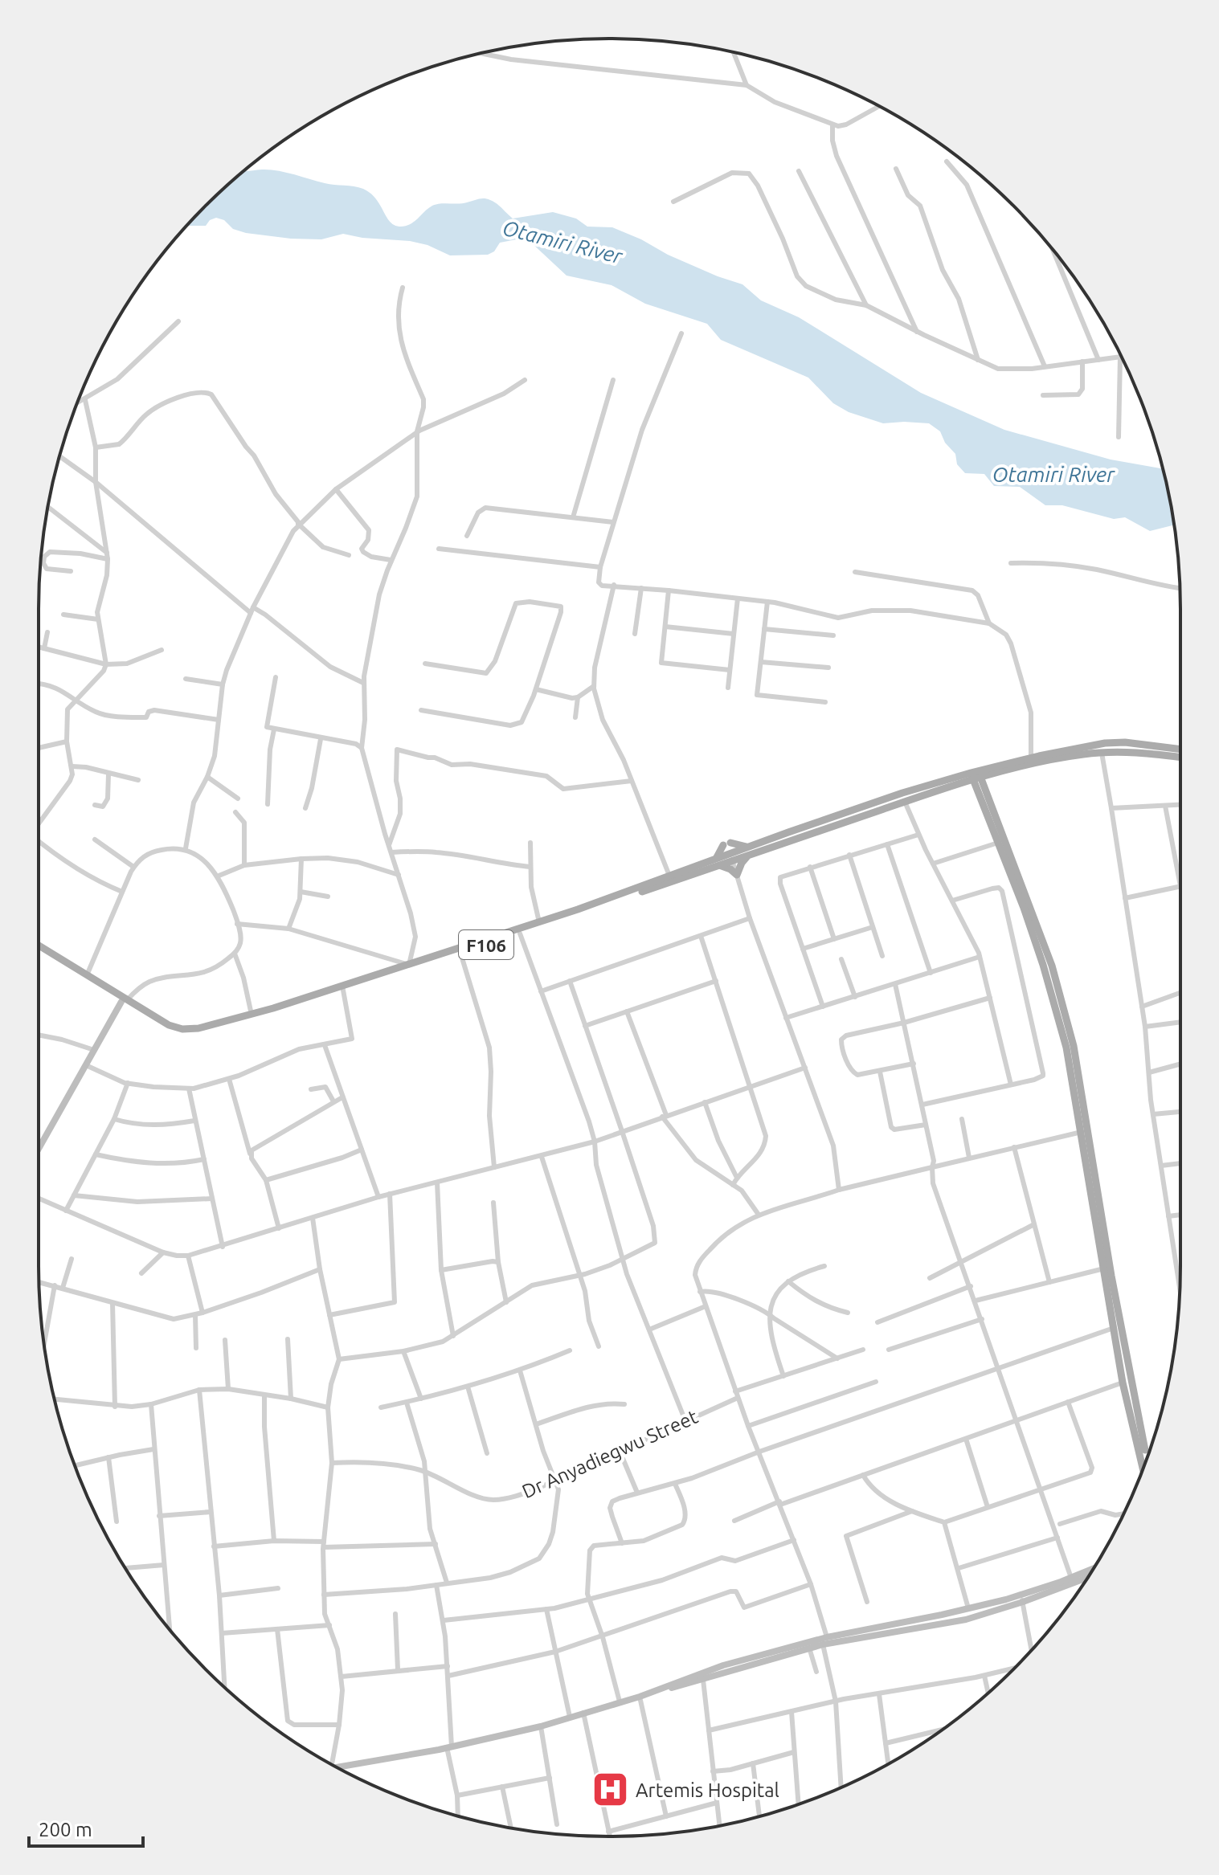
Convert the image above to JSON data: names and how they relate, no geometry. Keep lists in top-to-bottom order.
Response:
{
  "streets": {
    "main road": ["F106"],
    "street": ["Dr Anyadiegwu Street"]
  },
  "water": ["Otamiri River"],
  "places": {
    "hospital": ["Artemis Hospital"]
  },
  "scale_bar": "200 m"
}
